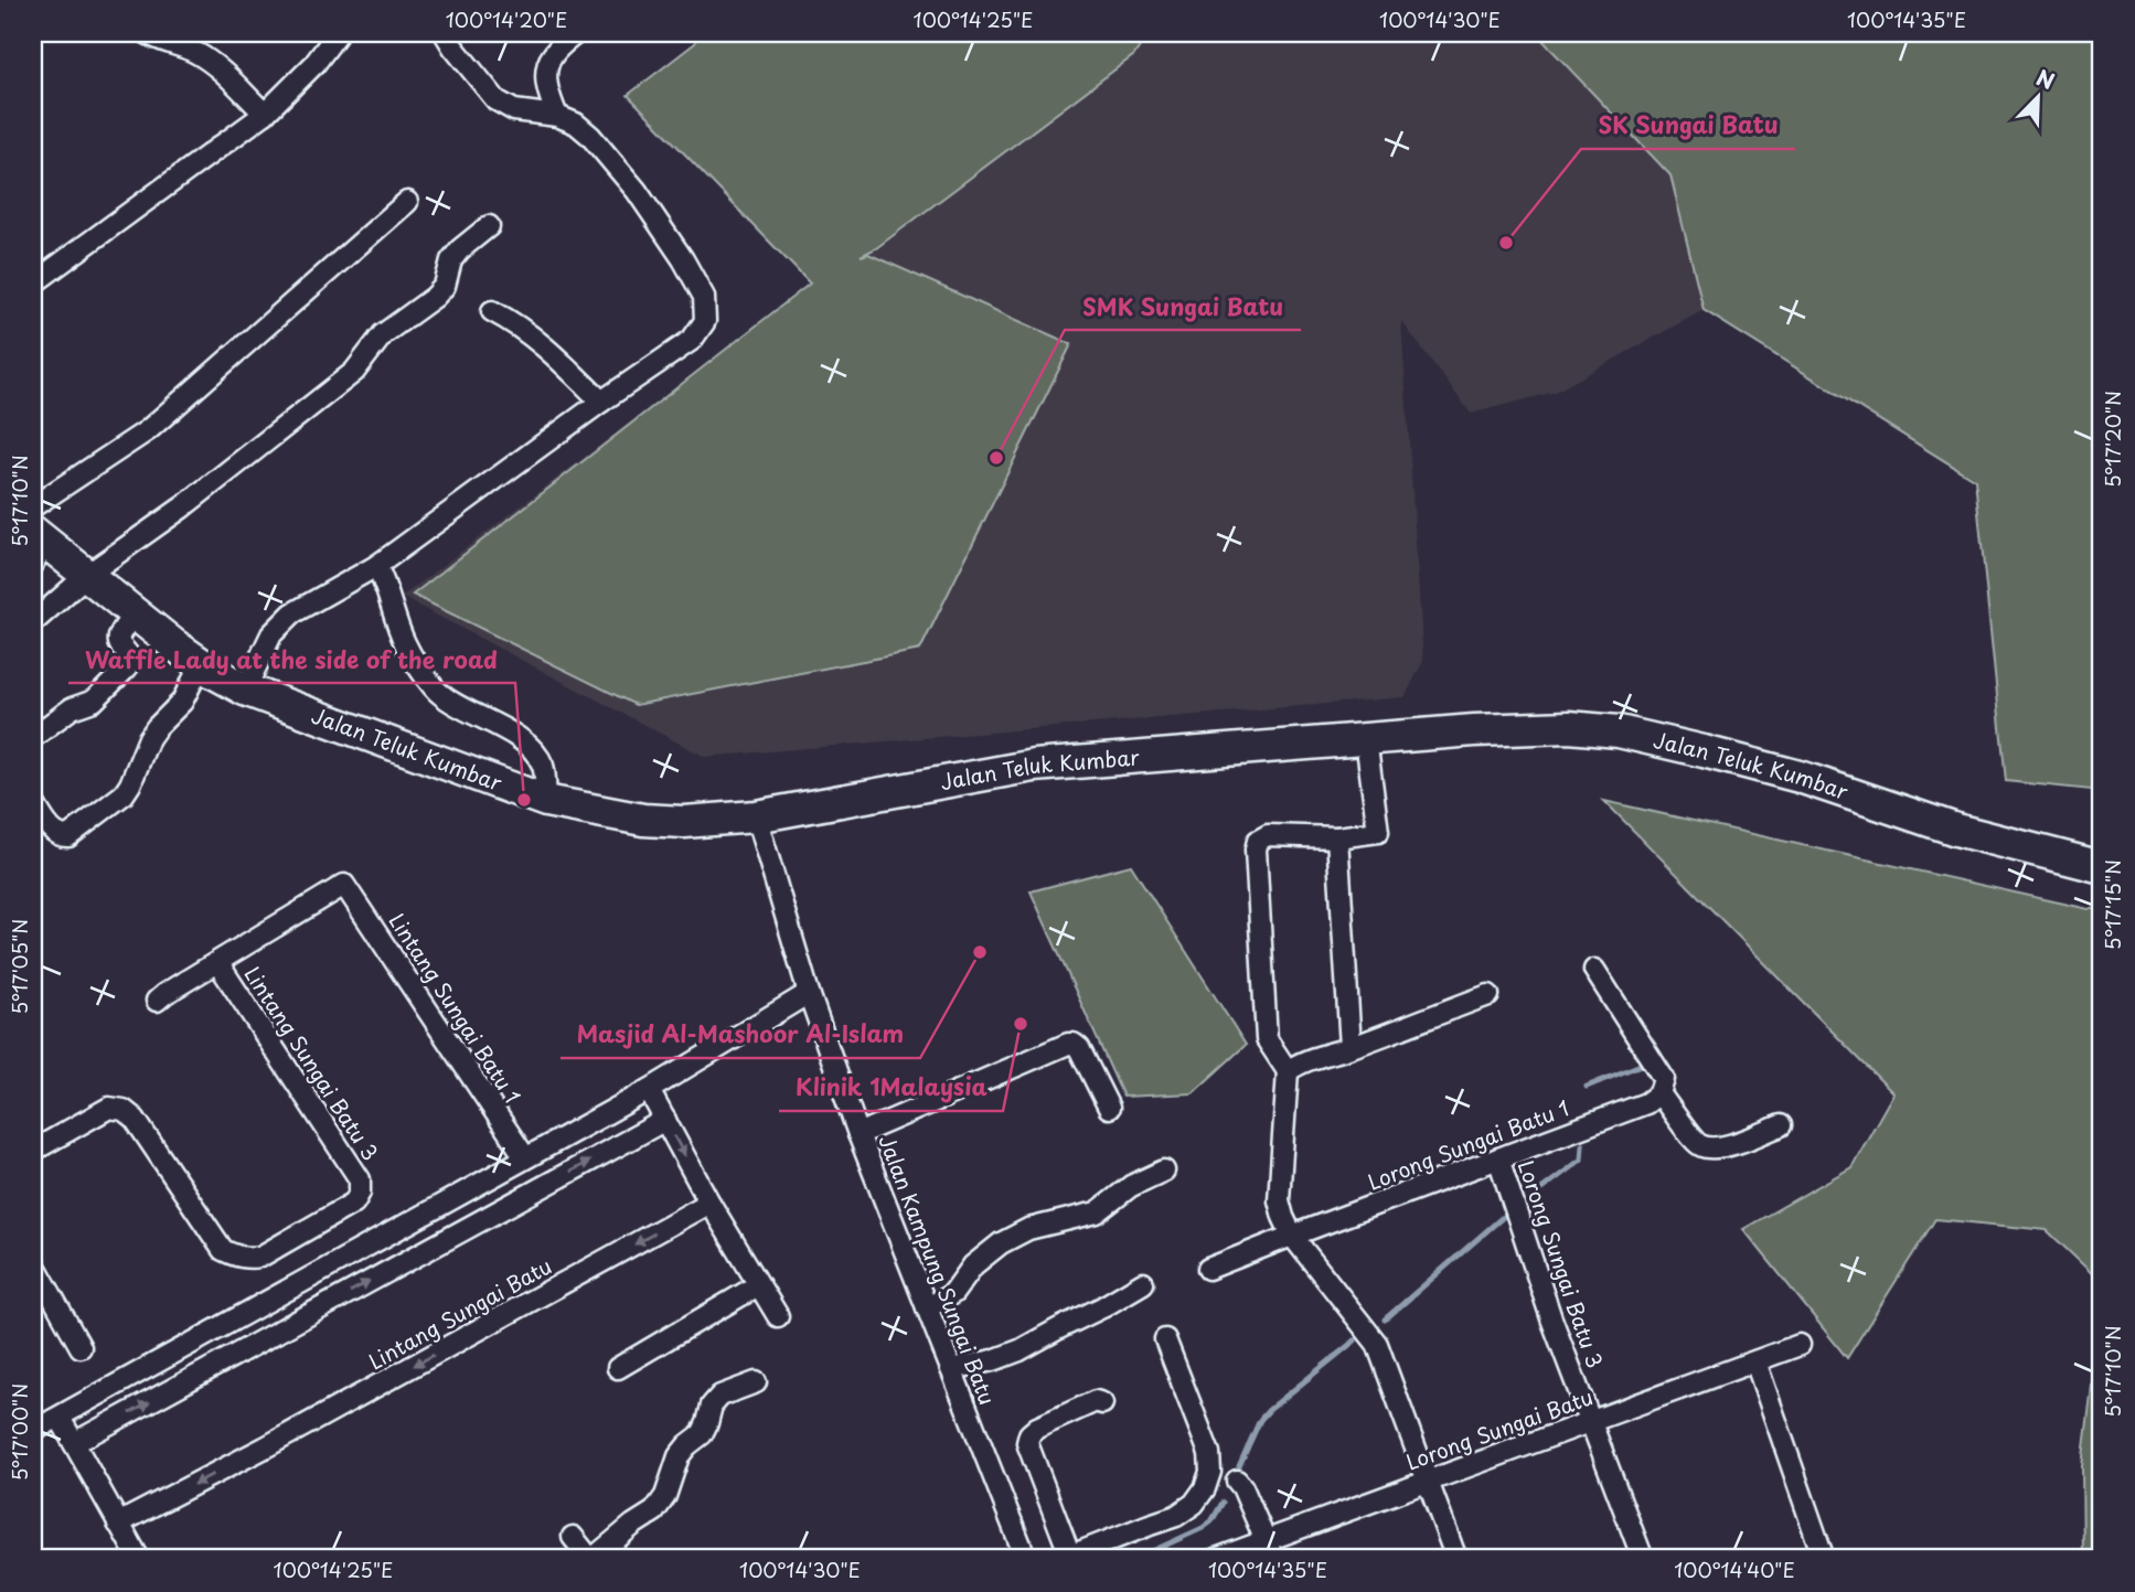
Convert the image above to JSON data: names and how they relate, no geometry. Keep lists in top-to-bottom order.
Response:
{
  "streets": {
    "main road": ["Jalan Teluk Kumbar"],
    "street": [
      "Lintang Sungai Batu 1",
      "Lintang Sungai Batu 3",
      "Lorong Sungai Batu 1",
      "Lorong Sungai Batu 3",
      "Jalan Kampung Sungai Batu",
      "Lintang Sungai Batu",
      "Lorong Sungai Batu"
    ]
  },
  "crossings": [
    ["Jalan Teluk Kumbar", "Jalan Kampung Sungai Batu"],
    ["Lintang Sungai Batu 1", "Lintang Sungai Batu 3"],
    ["Lorong Sungai Batu 1", "Lorong Sungai Batu 3"],
    ["Lorong Sungai Batu 3", "Lorong Sungai Batu"]
  ],
  "places": [
    "SK Sungai Batu",
    "SMK Sungai Batu",
    "Waffle Lady at the side of the road",
    "Masjid Al-Mashoor Al-Islam",
    "Klinik 1Malaysia"
  ],
  "north": "top right",
  "coordinates": [
    "100°14'20\"E",
    "100°14'25\"E",
    "100°14'30\"E",
    "100°14'35\"E",
    "5°17'20\"N",
    "5°17'10\"N",
    "5°17'15\"N",
    "5°17'05\"N",
    "5°17'00\"N",
    "100°14'40\"E"
  ]
}
